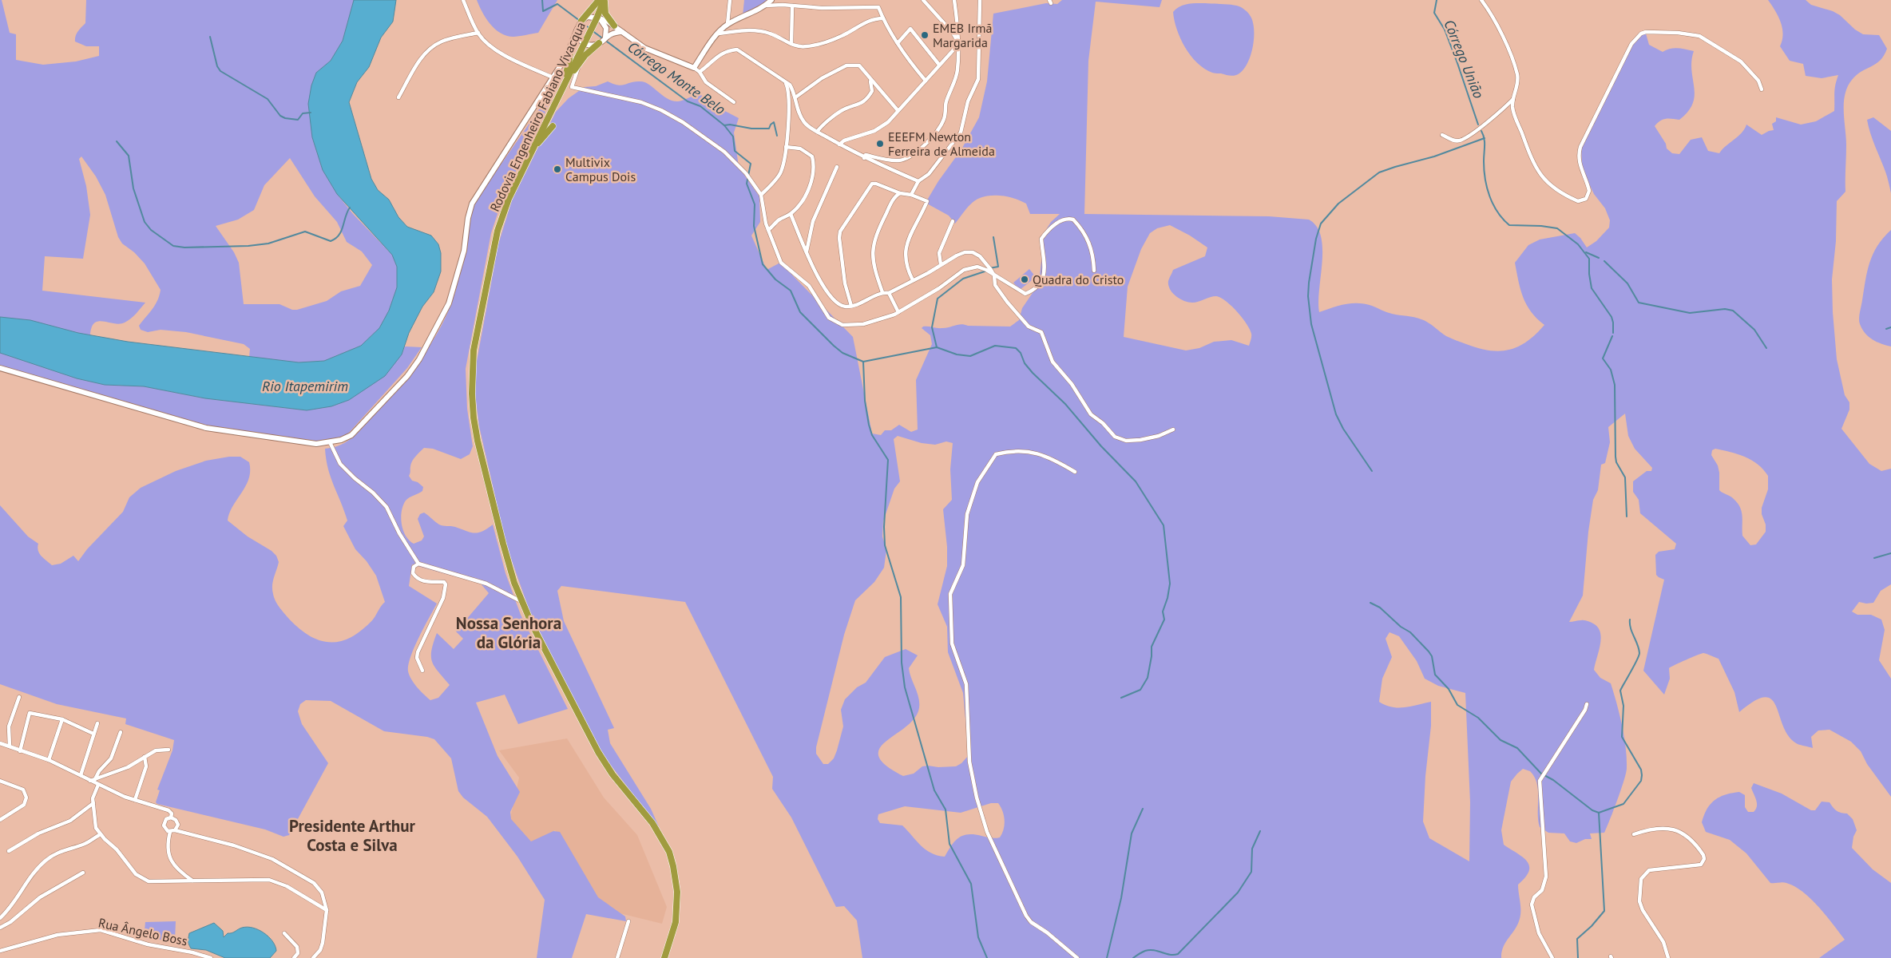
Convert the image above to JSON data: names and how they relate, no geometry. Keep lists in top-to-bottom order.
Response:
{
  "streets": {
    "highway": ["Rodovia Engenheiro Fabiano Vivacqua"],
    "street": ["Rua Ângelo Boss"]
  },
  "districts": ["Nossa Senhora da Glória", "Presidente Arthur Costa e Silva"],
  "water": ["Córrego União", "Córrego Monte Belo", "Rio Itapemirim"],
  "places": [
    "EMEB Irmã Margarida",
    "EEEFM Newton Ferreira de Almeida",
    "Multivix Campus Dois",
    "Quadra do Cristo"
  ]
}
